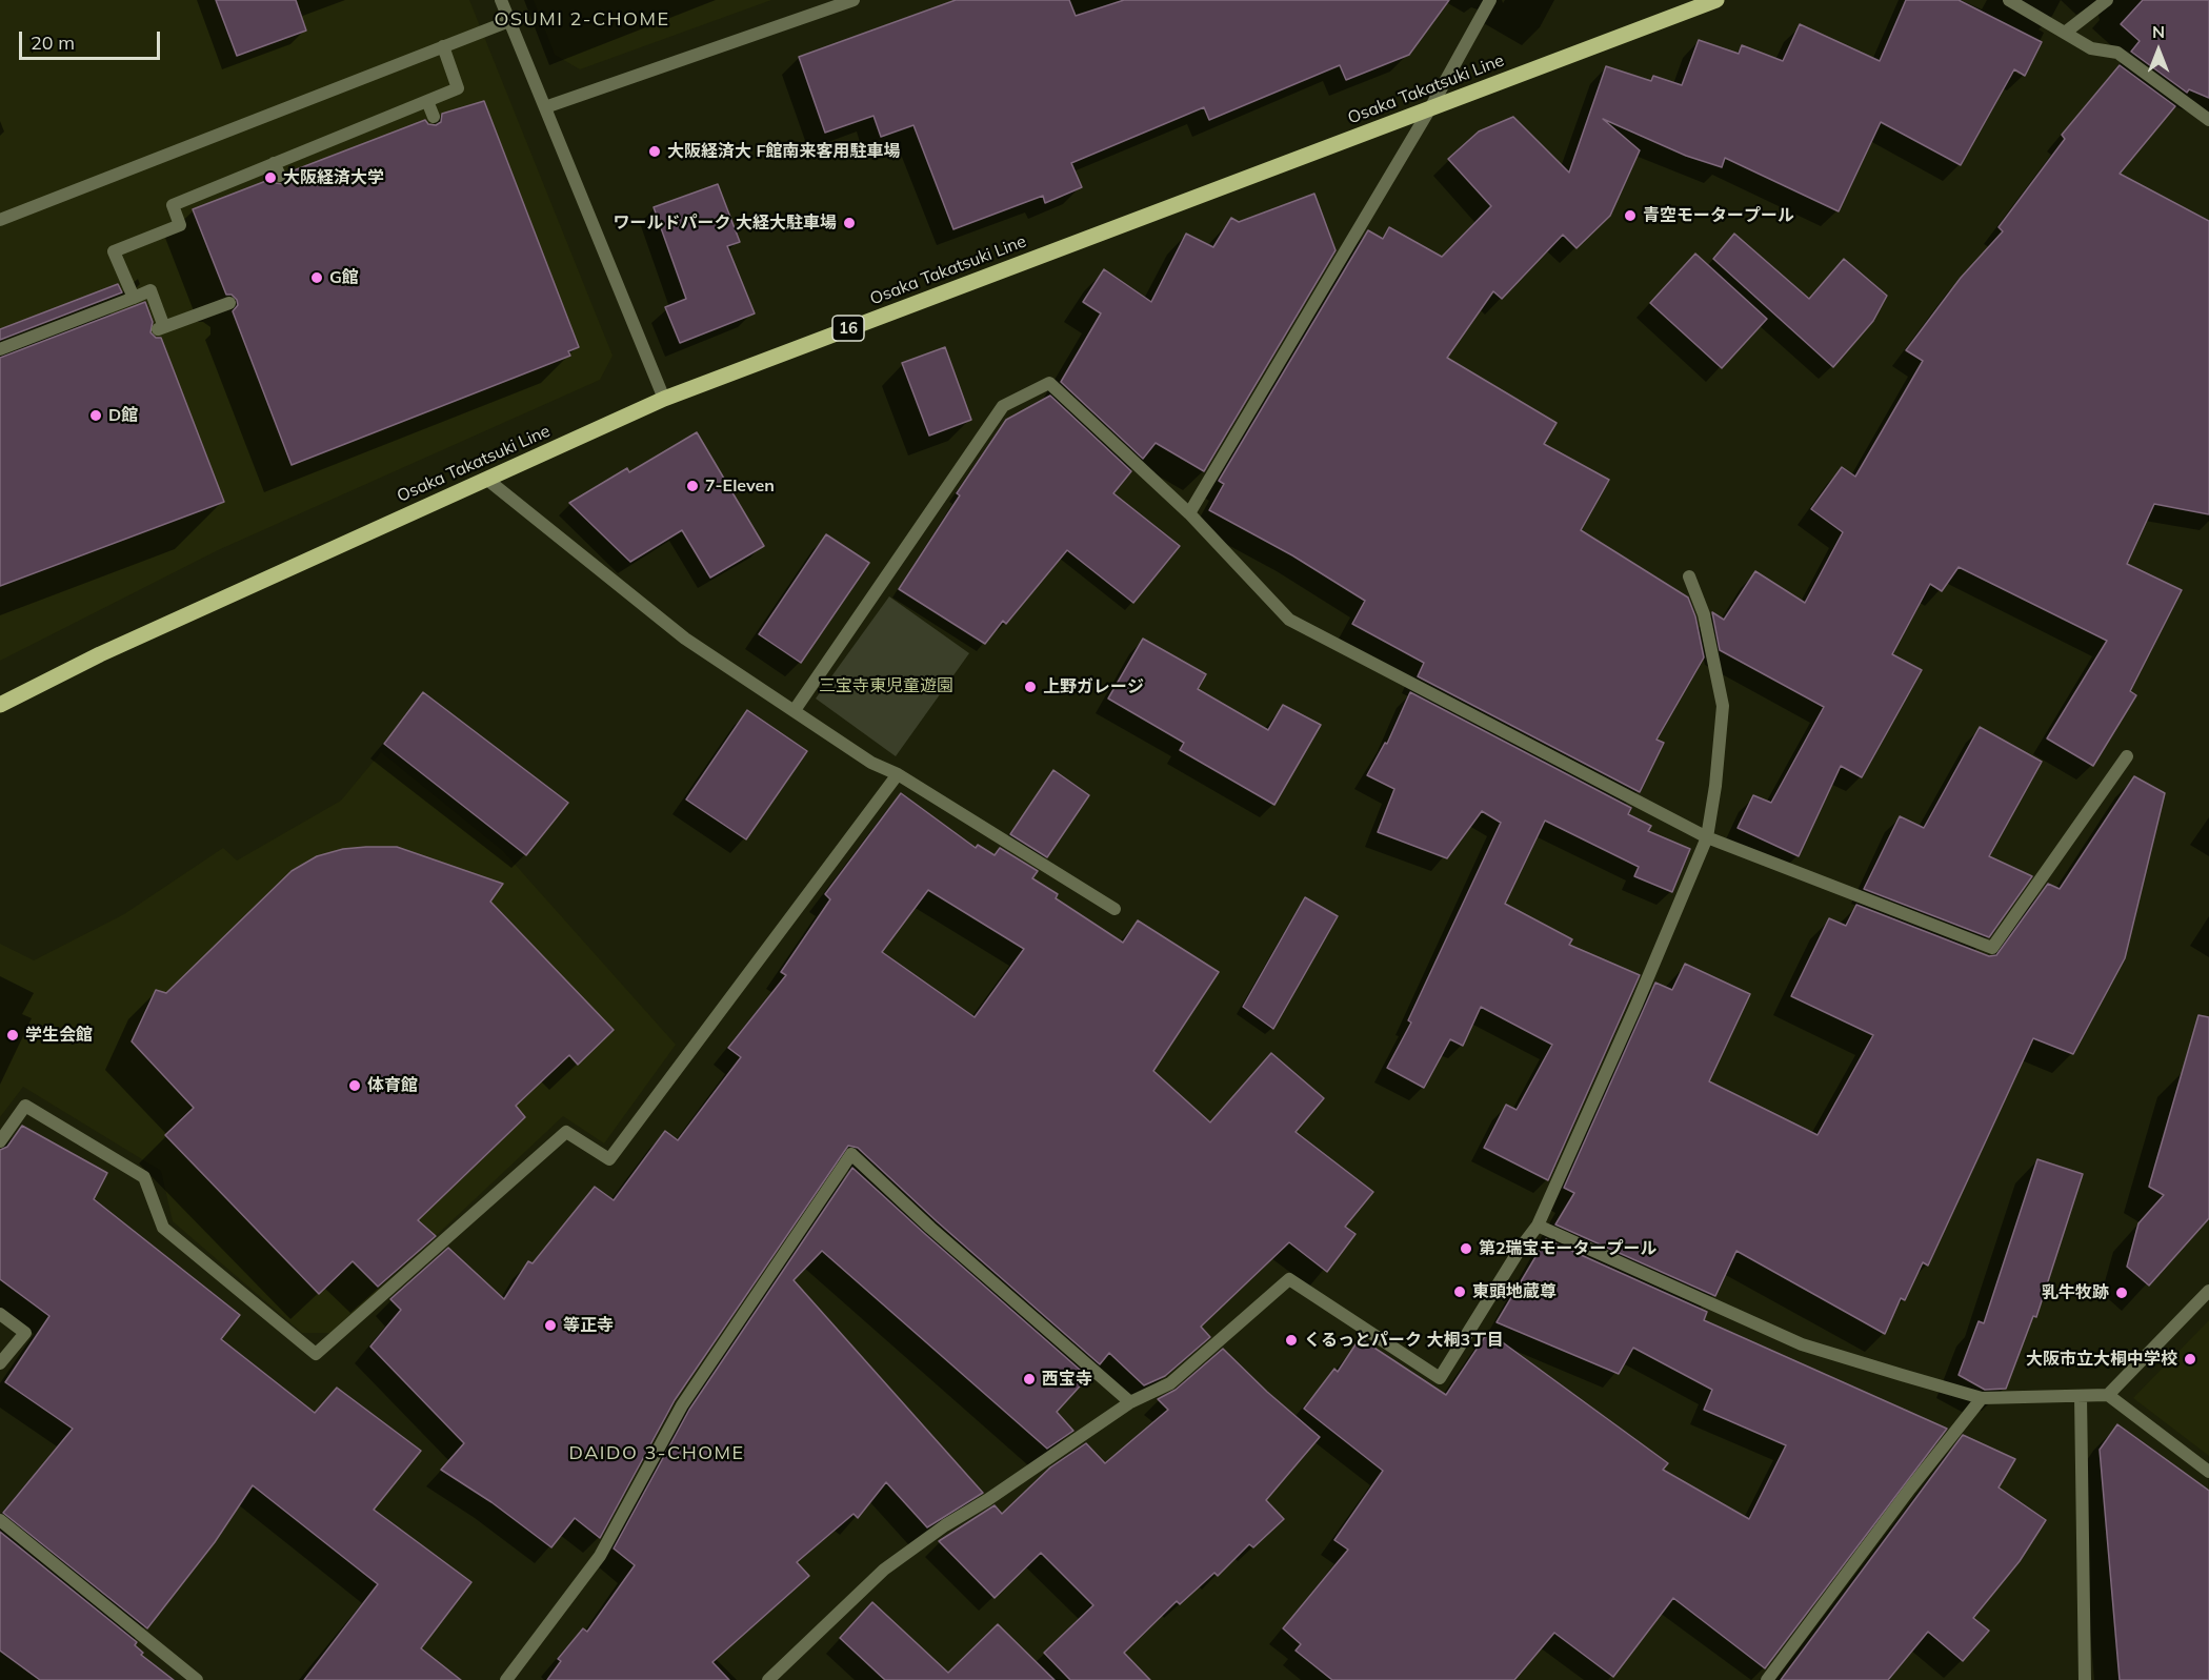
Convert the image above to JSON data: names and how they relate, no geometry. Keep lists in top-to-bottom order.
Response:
{
  "streets": {
    "main road": ["Osaka Takatsuki Line", "16"]
  },
  "districts": ["OSUMI 2-CHOME", "DAIDO 3-CHOME"],
  "parks": ["三宝寺東児童遊園"],
  "places": [
    "大阪経済大 F館南来客用駐車場",
    "大阪経済大学",
    "青空モータープール",
    "ワールドパーク 大経大駐車場",
    "G館",
    "D館",
    "7-Eleven",
    "上野ガレージ",
    "学生会館",
    "体育館",
    "第2瑞宝モータープール",
    "東頭地蔵尊",
    "乳牛牧跡",
    "等正寺",
    "くるっとパーク 大桐3丁目",
    "大阪市立大桐中学校",
    "西宝寺"
  ],
  "scale_bar": "20 m",
  "north": "top"
}
